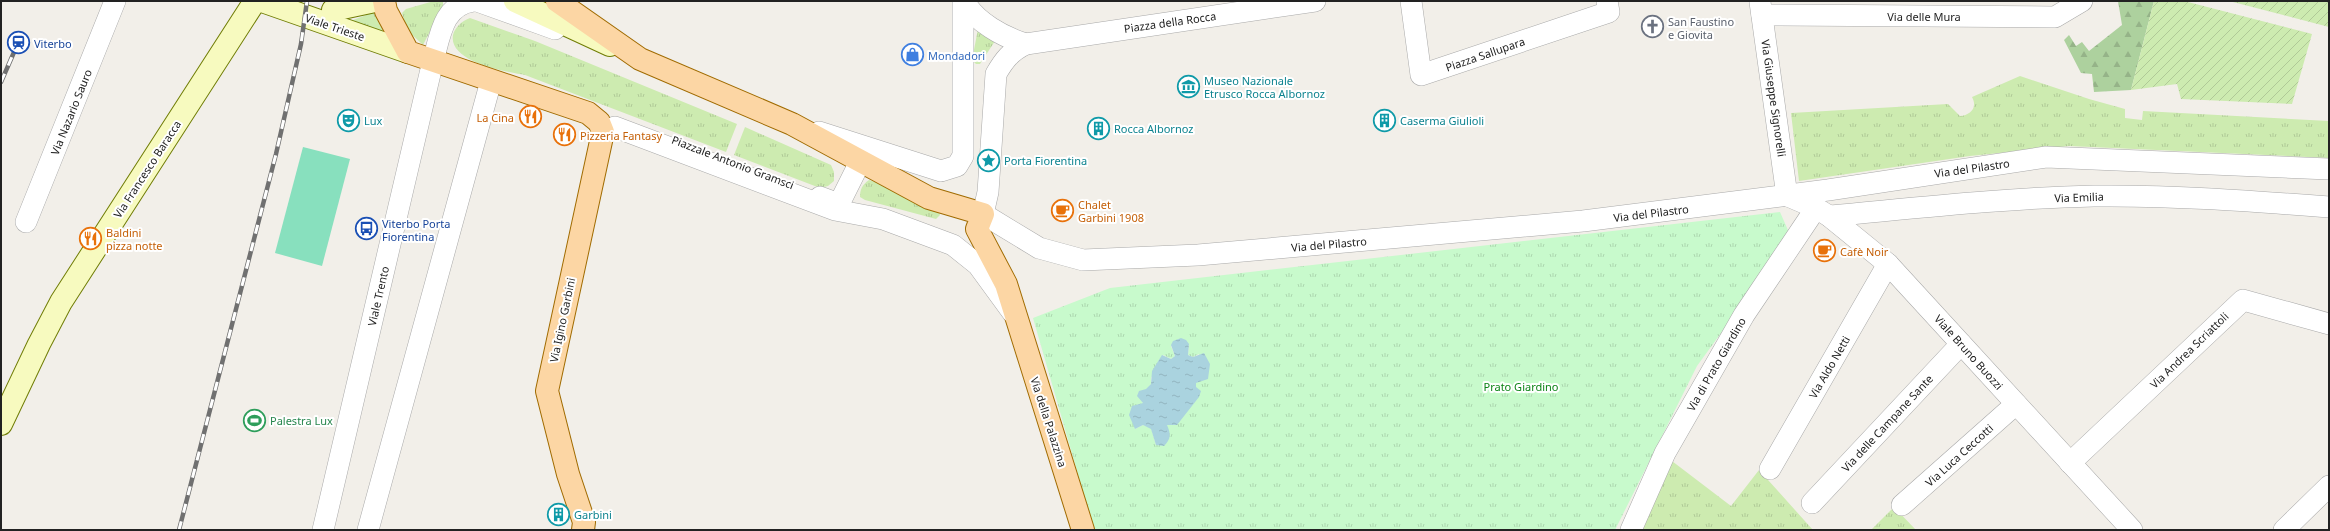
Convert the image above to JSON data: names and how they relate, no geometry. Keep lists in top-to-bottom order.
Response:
{
  "streets": {
    "main road": [
      "Viale Trieste",
      "Piazzale Antonio Gramsci",
      "Via Francesco Baracca",
      "Via Igino Garbini",
      "Via della Palazzina"
    ],
    "street": [
      "Via delle Mura",
      "Piazza della Rocca",
      "Piazza Sallupara",
      "Via Giuseppe Signorelli",
      "Via Nazario Sauro",
      "Via del Pilastro",
      "Via Emilia",
      "Viale Trento",
      "Via Andrea Scriattoli",
      "Viale Bruno Buozzi",
      "Via di Prato Giardino",
      "Via Aldo Netti",
      "Via delle Campane Sante",
      "Via Luca Ceccotti"
    ]
  },
  "crossings": [
    ["Via delle Mura", "Via Giuseppe Signorelli"],
    ["Piazza della Rocca", "Via del Pilastro"],
    ["Piazza della Rocca", "Via della Palazzina"],
    ["Viale Trieste", "Piazzale Antonio Gramsci"],
    ["Via Giuseppe Signorelli", "Via del Pilastro"],
    ["Via Giuseppe Signorelli", "Viale Bruno Buozzi"],
    ["Piazzale Antonio Gramsci", "Viale Trento"],
    ["Piazzale Antonio Gramsci", "Via Igino Garbini"],
    ["Piazzale Antonio Gramsci", "Via della Palazzina"],
    ["Via del Pilastro", "Viale Bruno Buozzi"],
    ["Via del Pilastro", "Via della Palazzina"],
    ["Via Emilia", "Viale Bruno Buozzi"],
    ["Via Emilia", "Via di Prato Giardino"],
    ["Via Andrea Scriattoli", "Viale Bruno Buozzi"],
    ["Viale Bruno Buozzi", "Via di Prato Giardino"],
    ["Viale Bruno Buozzi", "Via Aldo Netti"],
    ["Viale Bruno Buozzi", "Via delle Campane Sante"],
    ["Viale Bruno Buozzi", "Via Luca Ceccotti"]
  ],
  "parks": ["Prato Giardino"],
  "places": {
    "church": ["San Faustino e Giovita"],
    "station": ["Viterbo"],
    "shop": ["Mondadori"],
    "museum": ["Museo Nazionale Etrusco Rocca Albornoz"],
    "restaurant": ["La Cina", "Pizzeria Fantasy", "Baldini pizza notte"],
    "theatre": ["Lux"],
    "building": ["Caserma Giulioli", "Rocca Albornoz", "Garbini"],
    "place": ["Porta Fiorentina"],
    "cafe": ["Chalet Garbini 1908", "Cafè Noir"],
    "bus stop": ["Viterbo Porta Fiorentina"],
    "sports": ["Palestra Lux"]
  }
}
